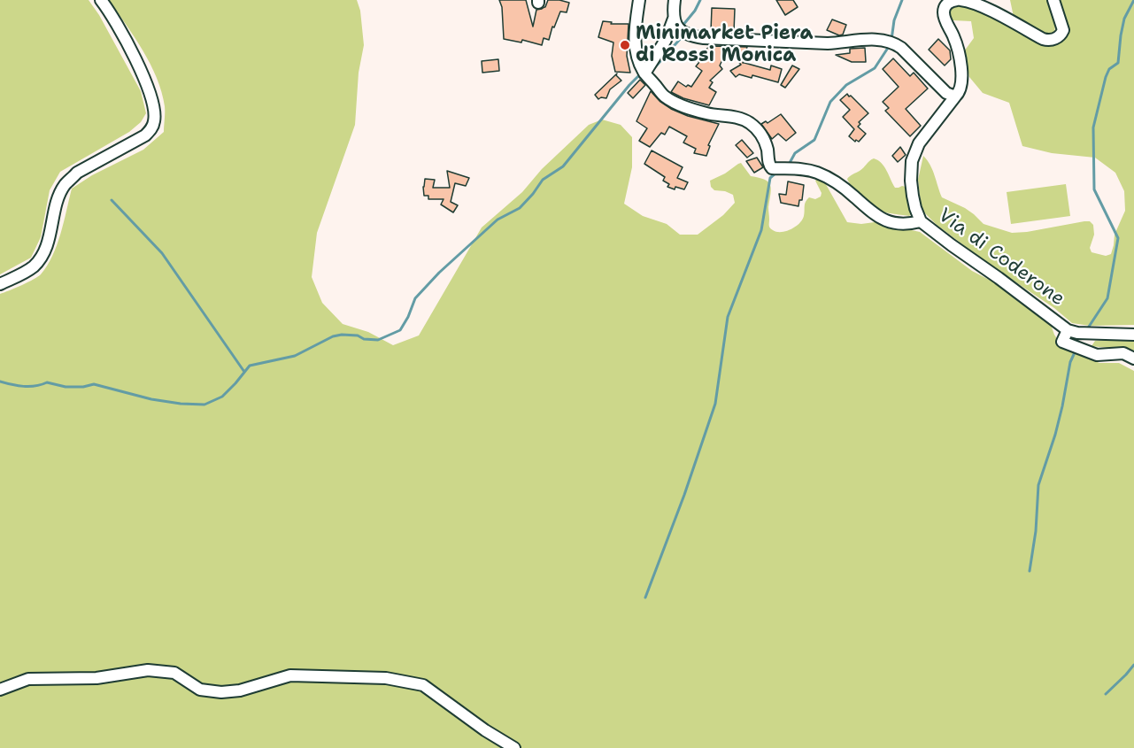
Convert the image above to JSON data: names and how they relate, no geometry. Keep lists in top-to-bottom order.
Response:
{
  "streets": {
    "street": ["Via di Coderone"]
  },
  "places": ["Minimarket Piera di Rossi Monica"]
}
